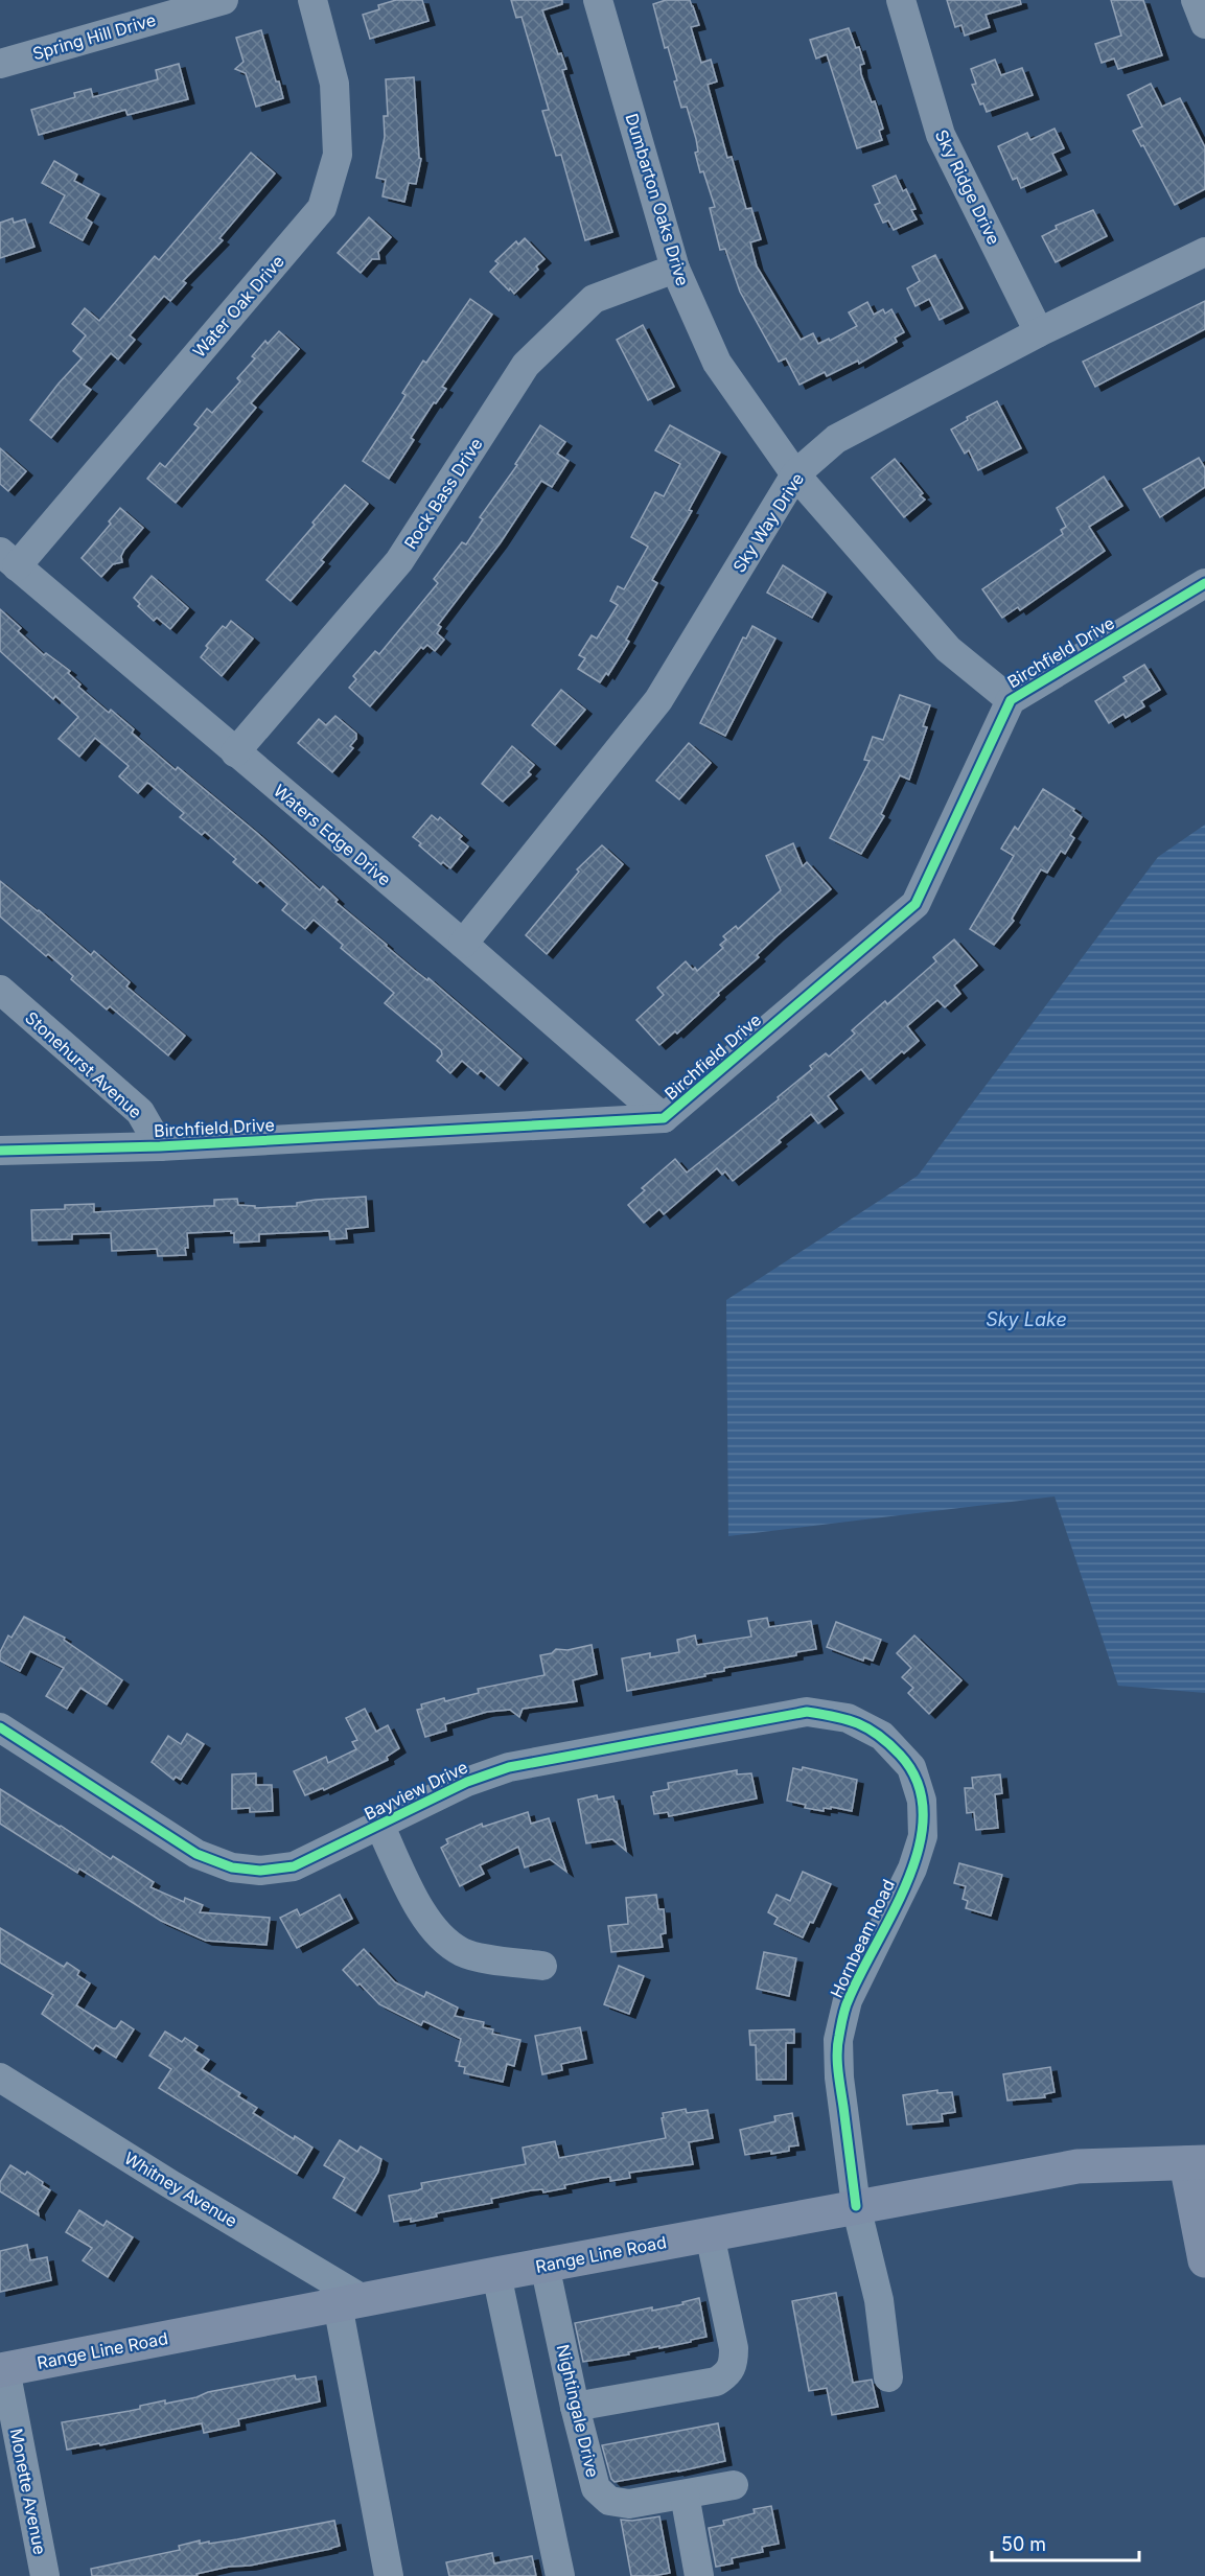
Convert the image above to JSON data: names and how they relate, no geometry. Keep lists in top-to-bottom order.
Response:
{
  "streets": {
    "main road": ["Range Line Road"],
    "street": [
      "Spring Hill Drive",
      "Sky Ridge Drive",
      "Dumbarton Oaks Drive",
      "Water Oak Drive",
      "Rock Bass Drive",
      "Sky Way Drive",
      "Birchfield Drive",
      "Waters Edge Drive",
      "Stonehurst Avenue",
      "Bayview Drive",
      "Hornbeam Road",
      "Whitney Avenue",
      "Nightingale Drive",
      "Monette Avenue"
    ]
  },
  "crossings": [
    ["Sky Ridge Drive", "Sky Way Drive"],
    ["Dumbarton Oaks Drive", "Rock Bass Drive"],
    ["Dumbarton Oaks Drive", "Sky Way Drive"],
    ["Dumbarton Oaks Drive", "Birchfield Drive"],
    ["Water Oak Drive", "Waters Edge Drive"],
    ["Rock Bass Drive", "Waters Edge Drive"],
    ["Sky Way Drive", "Waters Edge Drive"],
    ["Birchfield Drive", "Waters Edge Drive"],
    ["Birchfield Drive", "Stonehurst Avenue"],
    ["Bayview Drive", "Hornbeam Road"],
    ["Hornbeam Road", "Range Line Road"],
    ["Whitney Avenue", "Range Line Road"],
    ["Range Line Road", "Nightingale Drive"],
    ["Range Line Road", "Monette Avenue"]
  ],
  "water": ["Sky Lake"],
  "scale_bar": "50 m"
}
